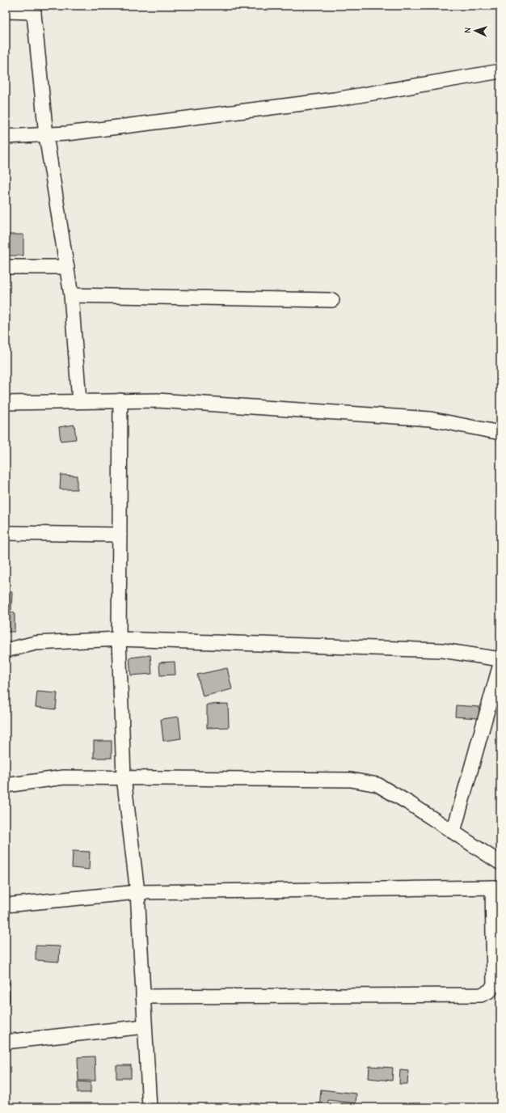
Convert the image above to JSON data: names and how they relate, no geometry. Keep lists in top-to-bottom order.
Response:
{
  "north": "left"
}
